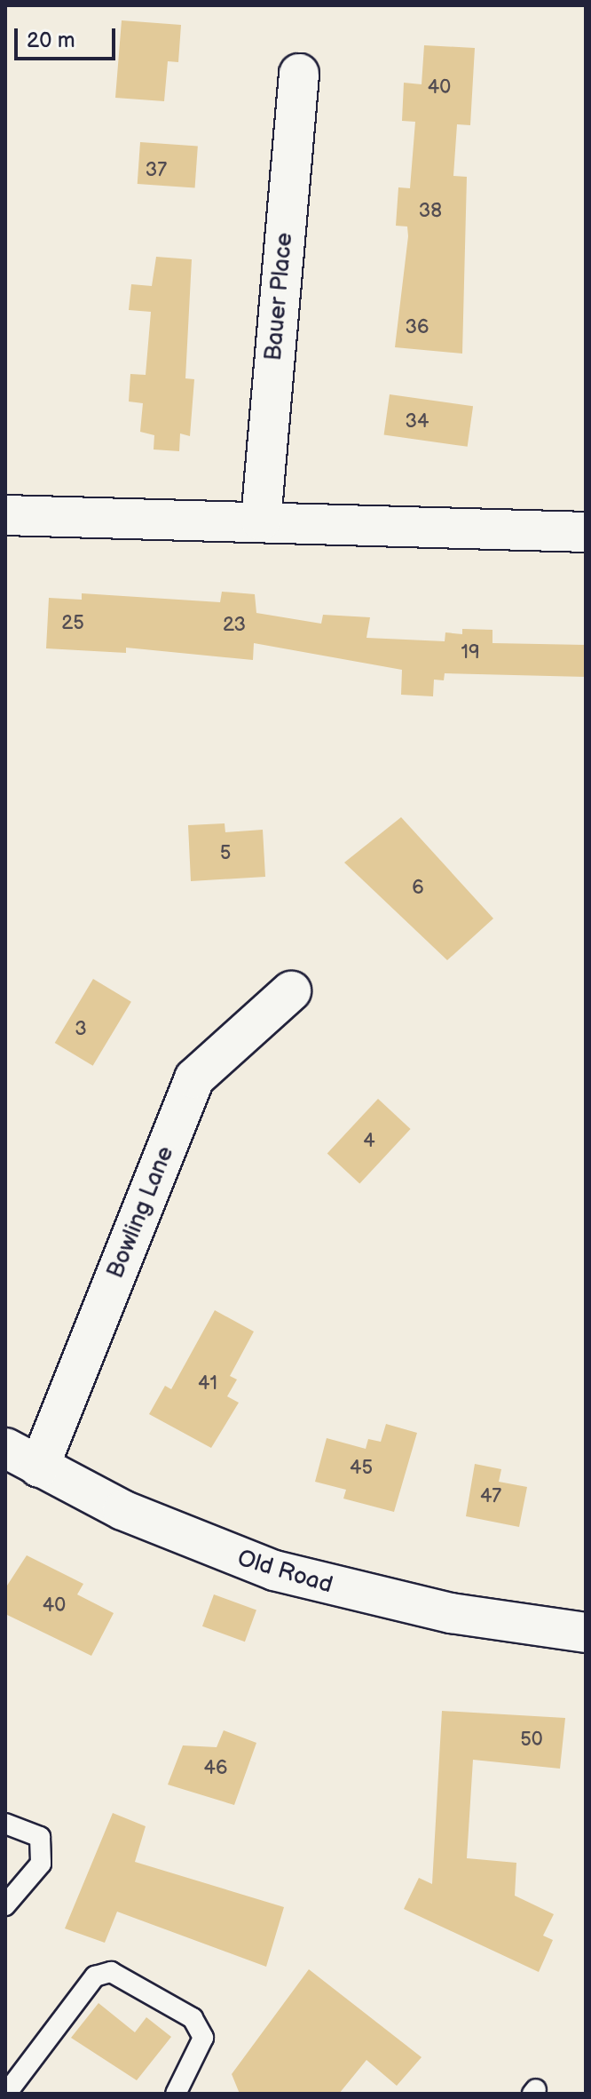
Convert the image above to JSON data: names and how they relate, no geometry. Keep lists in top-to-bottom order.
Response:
{
  "streets": {
    "street": ["Bauer Place", "Bowling Lane", "Old Road"]
  },
  "crossings": [
    ["Bowling Lane", "Old Road"]
  ],
  "house_numbers": [
    "40",
    "37",
    "38",
    "36",
    "34",
    "25",
    "23",
    "19",
    "5",
    "6",
    "3",
    "4",
    "41",
    "45",
    "47",
    "40",
    "50",
    "46"
  ],
  "scale_bar": "20 m"
}
